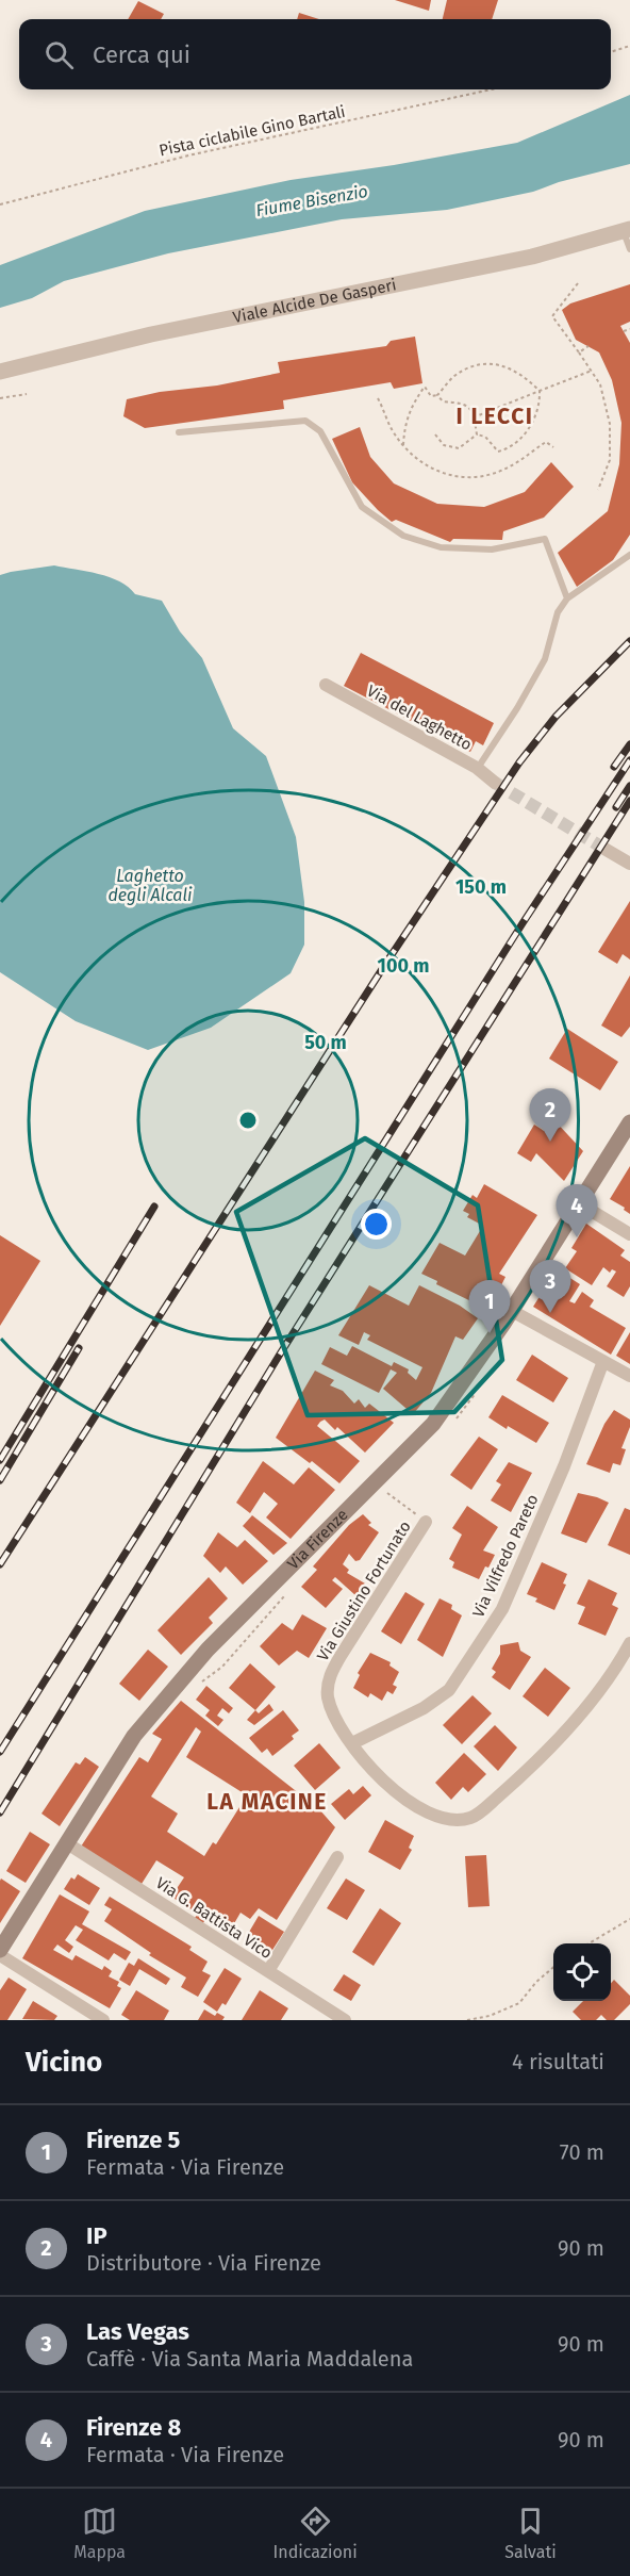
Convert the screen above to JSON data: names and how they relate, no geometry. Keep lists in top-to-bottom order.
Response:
{
  "streets": {
    "main road": ["Via Firenze"],
    "street": [
      "Viale Alcide De Gasperi",
      "Via del Laghetto",
      "Via Vilfredo Pareto",
      "Via Giustino Fortunato",
      "Via G. Battista Vico"
    ],
    "path": ["Pista ciclabile Gino Bartali"]
  },
  "crossings": [
    ["Via Firenze", "Via G. Battista Vico"],
    ["Via Vilfredo Pareto", "Via Giustino Fortunato"]
  ],
  "districts": ["I LECCI", "LA MACINE"],
  "water": ["Fiume Bisenzio", "Laghetto degli Alcali"],
  "page": {
    "search": "Cerca qui",
    "pins": [
      "2",
      "4",
      "3",
      "1"
    ],
    "heading": ["Vicino", "4 risultati"],
    "list": [
      {
        "mark": "1",
        "name": "Firenze 5",
        "note": "Fermata · Via Firenze",
        "value": "70 m"
      },
      {
        "mark": "2",
        "name": "IP",
        "note": "Distributore · Via Firenze",
        "value": "90 m"
      },
      {
        "mark": "3",
        "name": "Las Vegas",
        "note": "Caffè · Via Santa Maria Maddalena",
        "value": "90 m"
      },
      {
        "mark": "4",
        "name": "Firenze 8",
        "note": "Fermata · Via Firenze",
        "value": "90 m"
      }
    ],
    "nav": ["Mappa", "Indicazioni", "Salvati"]
  },
  "rings": ["150 m", "100 m", "50 m"]
}
